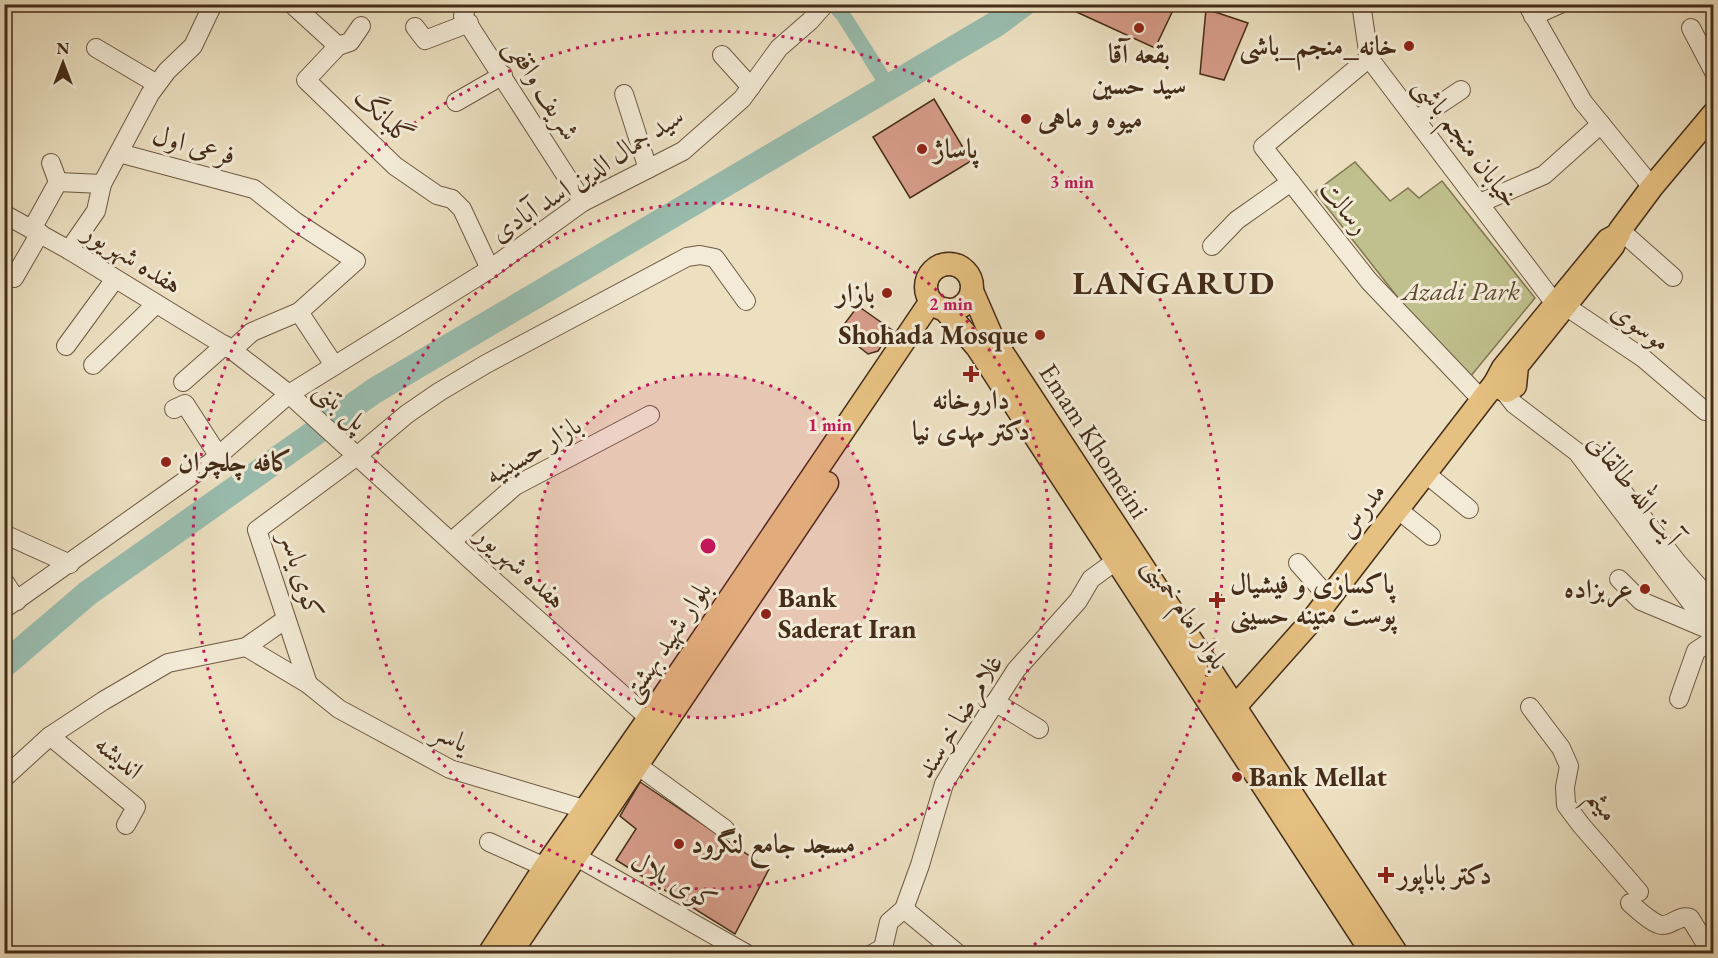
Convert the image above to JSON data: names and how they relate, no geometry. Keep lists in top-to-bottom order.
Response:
{
  "streets": {
    "main road": [
      "Emam Khomeini",
      "مدرس",
      "بلوار امام خمینی",
      "بلوار شهید بهشتی"
    ],
    "street": [
      "شریف واقفی",
      "گلبانگ",
      "خیابان منجم باشی",
      "فرعی اول",
      "سید جمال الدین اسد آبادی",
      "رسالت",
      "هفده شهریور",
      "موسوی",
      "پل بتنی",
      "بازار حسینیه",
      "آیت الله طالقانی",
      "کوی یاسر",
      "غلامرضا خرسند",
      "یاسر",
      "اندیشه",
      "میثم",
      "کوی بلال"
    ]
  },
  "crossings": [
    ["شریف واقفی", "سید جمال الدین اسد آبادی"],
    ["گلبانگ", "سید جمال الدین اسد آبادی"],
    ["خیابان منجم باشی", "رسالت"],
    ["خیابان منجم باشی", "موسوی"],
    ["خیابان منجم باشی", "مدرس"],
    ["سید جمال الدین اسد آبادی", "هفده شهریور"],
    ["سید جمال الدین اسد آبادی", "پل بتنی"],
    ["رسالت", "آیت الله طالقانی"],
    ["رسالت", "مدرس"],
    ["هفده شهریور", "پل بتنی"],
    ["هفده شهریور", "بازار حسینیه"],
    ["هفده شهریور", "کوی یاسر"],
    ["هفده شهریور", "بلوار شهید بهشتی"],
    ["موسوی", "مدرس"],
    ["پل بتنی", "کوی یاسر"],
    ["Emam Khomeini", "مدرس"],
    ["Emam Khomeini", "بلوار امام خمینی"],
    ["Emam Khomeini", "بلوار شهید بهشتی"],
    ["آیت الله طالقانی", "مدرس"],
    ["مدرس", "بلوار امام خمینی"],
    ["کوی یاسر", "یاسر"],
    ["بلوار امام خمینی", "بلوار شهید بهشتی"],
    ["بلوار امام خمینی", "غلامرضا خرسند"],
    ["بلوار شهید بهشتی", "یاسر"],
    ["بلوار شهید بهشتی", "کوی بلال"]
  ],
  "districts": ["LANGARUD"],
  "parks": ["Azadi Park"],
  "places": {
    "other": [
      "بقعه آقا سید حسین",
      "خانه_منجم_باشی",
      "میوه و ماهی",
      "پاساژ",
      "بازار",
      "Shohada Mosque",
      "کافه چلچران",
      "عربزاده",
      "Bank Saderat Iran",
      "Bank Mellat",
      "مسجد جامع لنگرود"
    ],
    "health": ["داروخانه دکتر مهدی نیا", "پاکسازی و فیشیال پوست متینه حسینی", "دکتر باباپور"]
  },
  "north": "top",
  "rings": ["3 min", "2 min", "1 min"]
}
